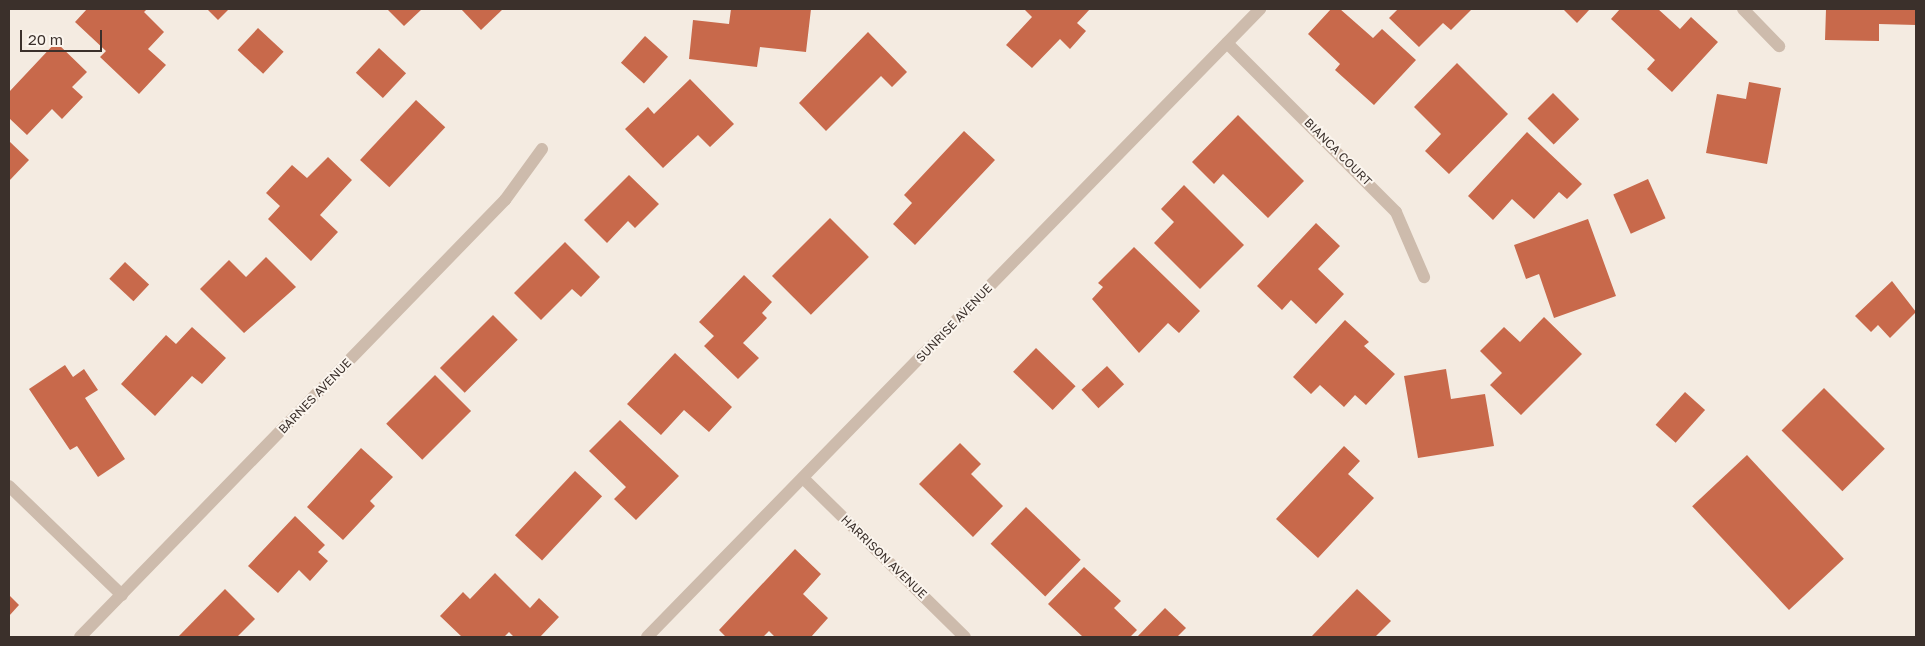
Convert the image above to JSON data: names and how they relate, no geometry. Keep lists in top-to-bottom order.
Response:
{
  "streets": {
    "street": [
      "BIANCA COURT",
      "SUNRISE AVENUE",
      "BARNES AVENUE",
      "HARRISON AVENUE"
    ]
  },
  "crossings": [
    ["BIANCA COURT", "SUNRISE AVENUE"],
    ["SUNRISE AVENUE", "HARRISON AVENUE"]
  ],
  "scale_bar": "20 m"
}
